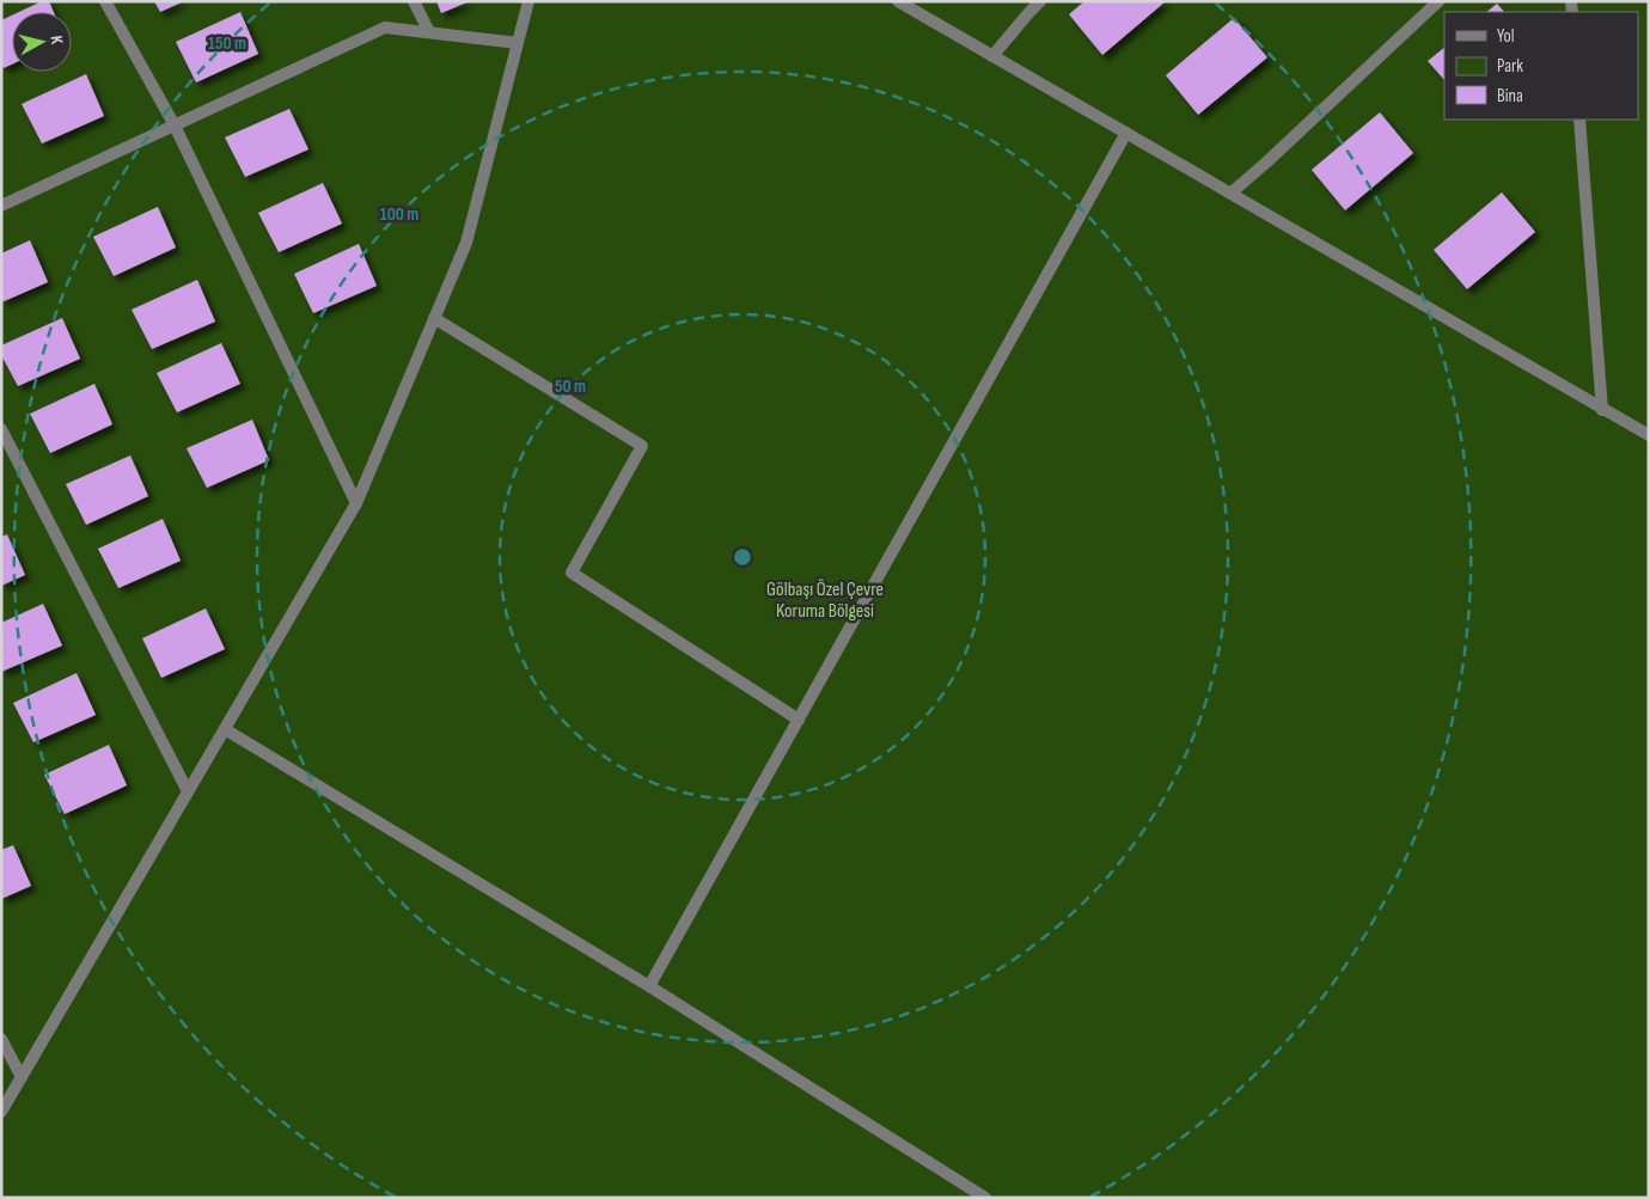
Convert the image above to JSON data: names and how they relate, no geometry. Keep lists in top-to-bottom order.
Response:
{
  "parks": ["Gölbaşı Özel Çevre Koruma Bölgesi"],
  "legend": ["Yol", "Park", "Bina"],
  "north": "right",
  "rings": ["150 m", "100 m", "50 m"]
}
